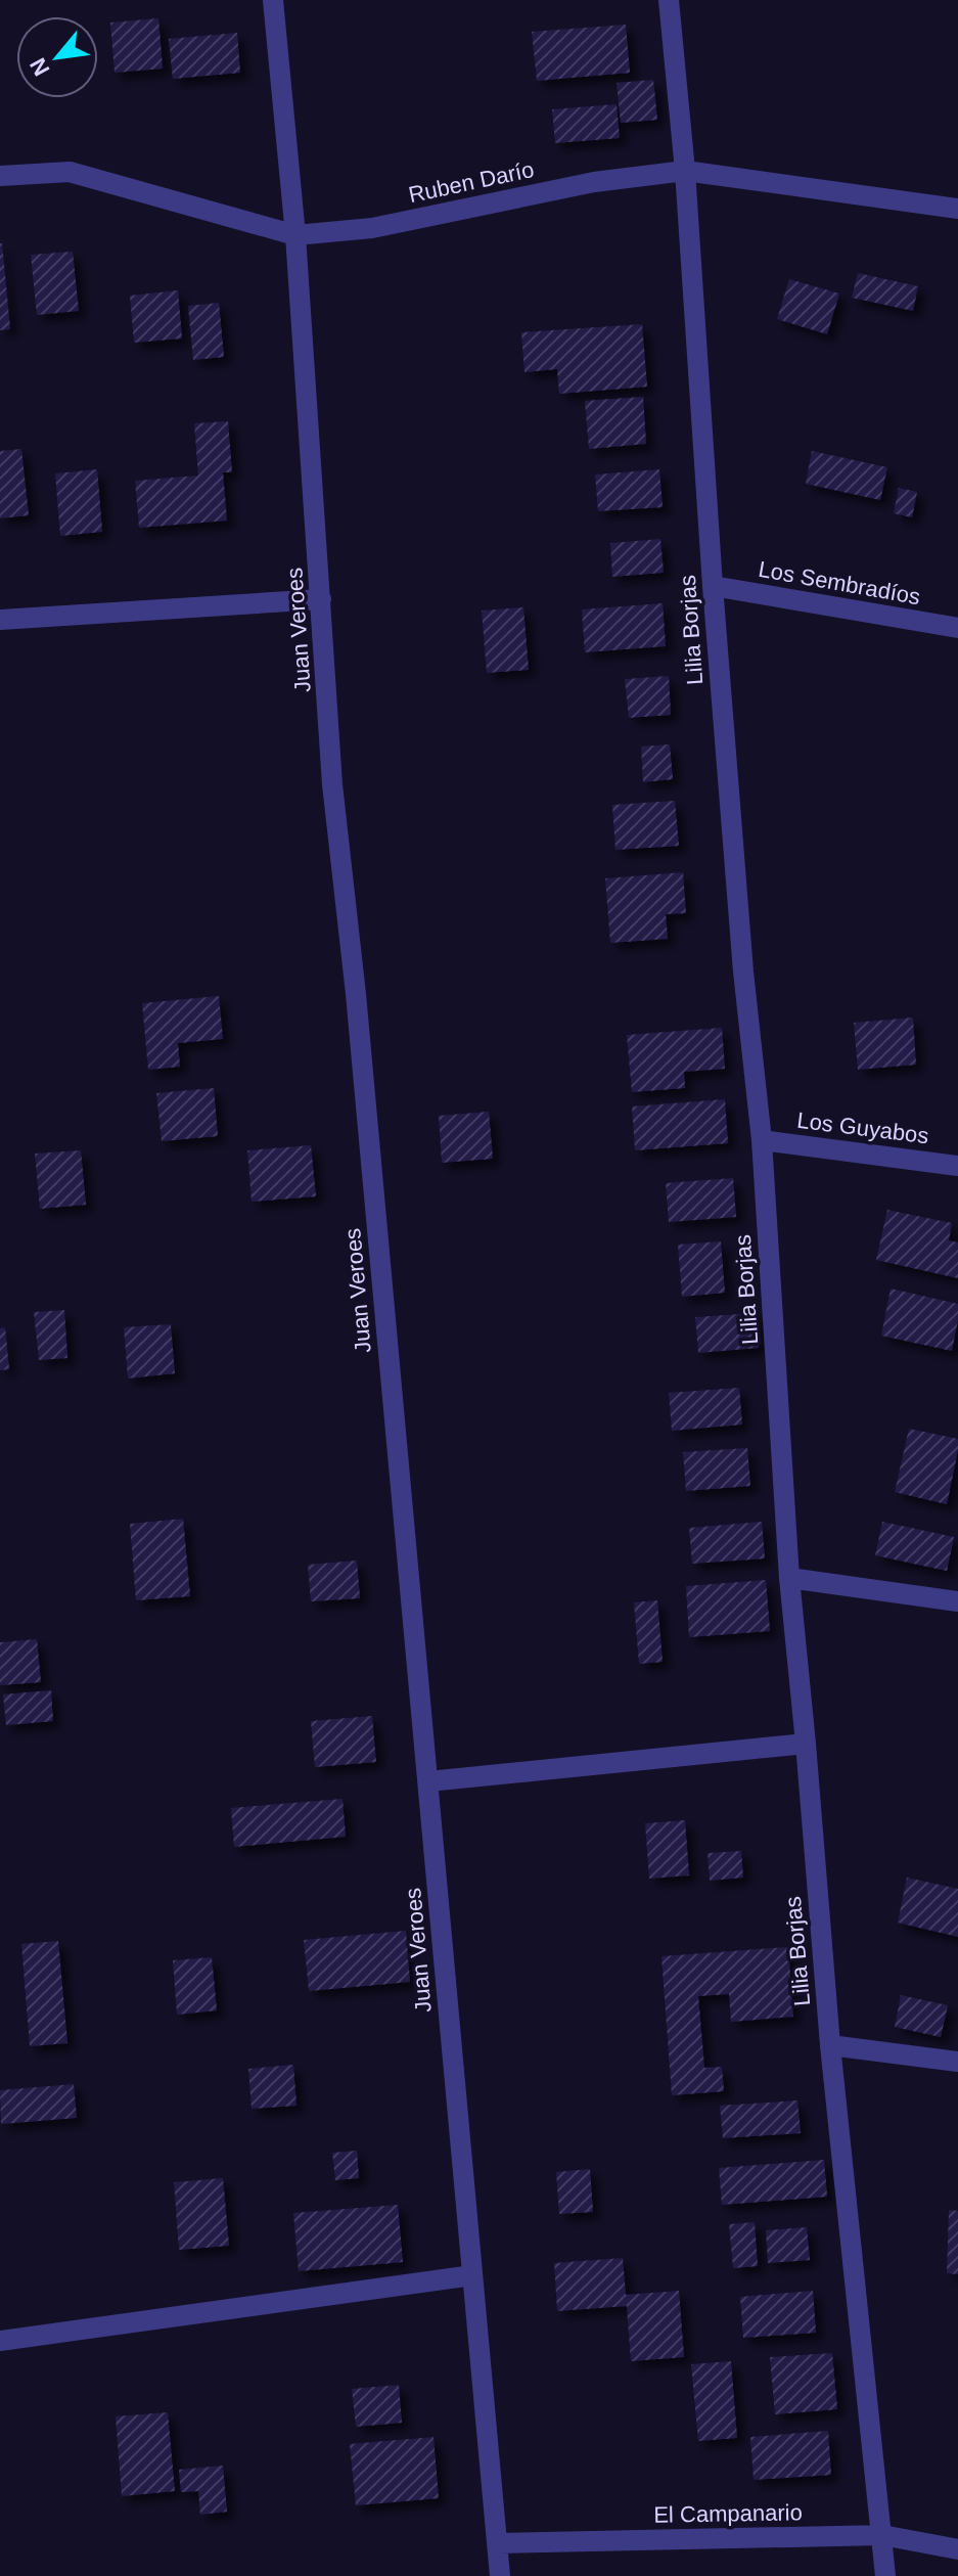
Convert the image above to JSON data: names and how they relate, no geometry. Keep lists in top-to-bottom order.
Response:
{
  "streets": {
    "street": [
      "Ruben Darío",
      "Los Sembradíos",
      "Juan Veroes",
      "Lilia Borjas",
      "Los Guyabos",
      "El Campanario"
    ]
  },
  "crossings": [
    ["Ruben Darío", "Juan Veroes"],
    ["Ruben Darío", "Lilia Borjas"],
    ["Los Sembradíos", "Lilia Borjas"],
    ["Juan Veroes", "El Campanario"],
    ["Lilia Borjas", "Los Guyabos"],
    ["Lilia Borjas", "El Campanario"]
  ],
  "north": "bottom left"
}
